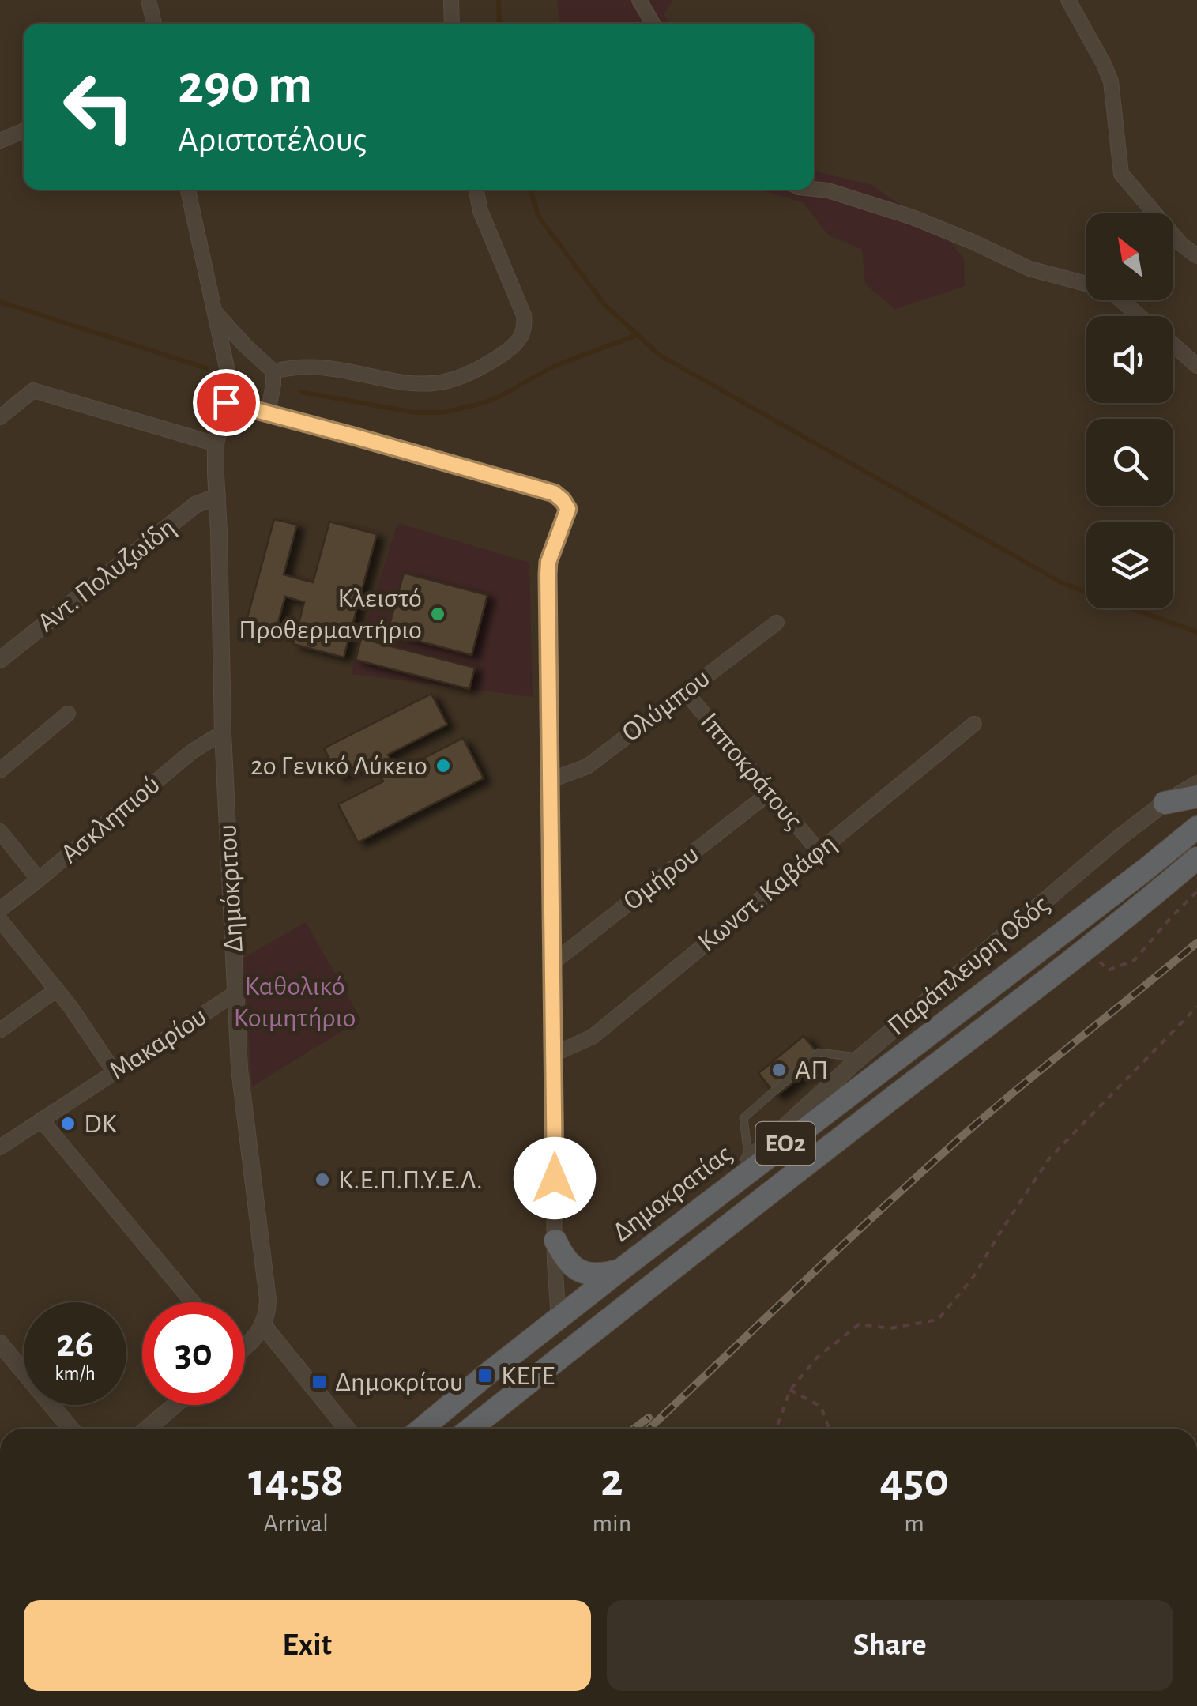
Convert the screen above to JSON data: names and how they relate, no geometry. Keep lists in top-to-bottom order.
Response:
{
  "streets": {
    "highway": ["ΕΟ2", "Δημοκρατίας"],
    "street": [
      "Αντ. Πολυζωίδη",
      "Ολύμπου",
      "Ιπποκράτους",
      "Ασκληπιού",
      "Ομήρου",
      "Δημόκριτου",
      "Κωνστ. Καβάφη",
      "Παράπλευρη Οδός",
      "Μακαρίου"
    ]
  },
  "crossings": [
    ["Αντ. Πολυζωίδη", "Δημόκριτου"],
    ["Ολύμπου", "Ιπποκράτους"],
    ["Ιπποκράτους", "Ομήρου"],
    ["Ιπποκράτους", "Κωνστ. Καβάφη"],
    ["Ασκληπιού", "Δημόκριτου"],
    ["Δημόκριτου", "Μακαρίου"]
  ],
  "parks": ["Καθολικό Κοιμητήριο"],
  "places": {
    "other": [
      "Κλειστό Προθερμαντήριο",
      "2ο Γενικό Λύκειο",
      "ΑΠ",
      "DK",
      "Κ.Ε.Π.Π.Υ.Ε.Λ."
    ],
    "transit": ["ΚΕΓΕ", "Δημοκρίτου"]
  },
  "north": "top left",
  "page": {
    "turn": ["290 m", "Αριστοτέλους"],
    "speed": "26 km/h",
    "limit": "30",
    "eta": [
      "14:58",
      "Arrival",
      "2",
      "min",
      "450",
      "m"
    ],
    "buttons": ["Exit", "Share"]
  }
}
